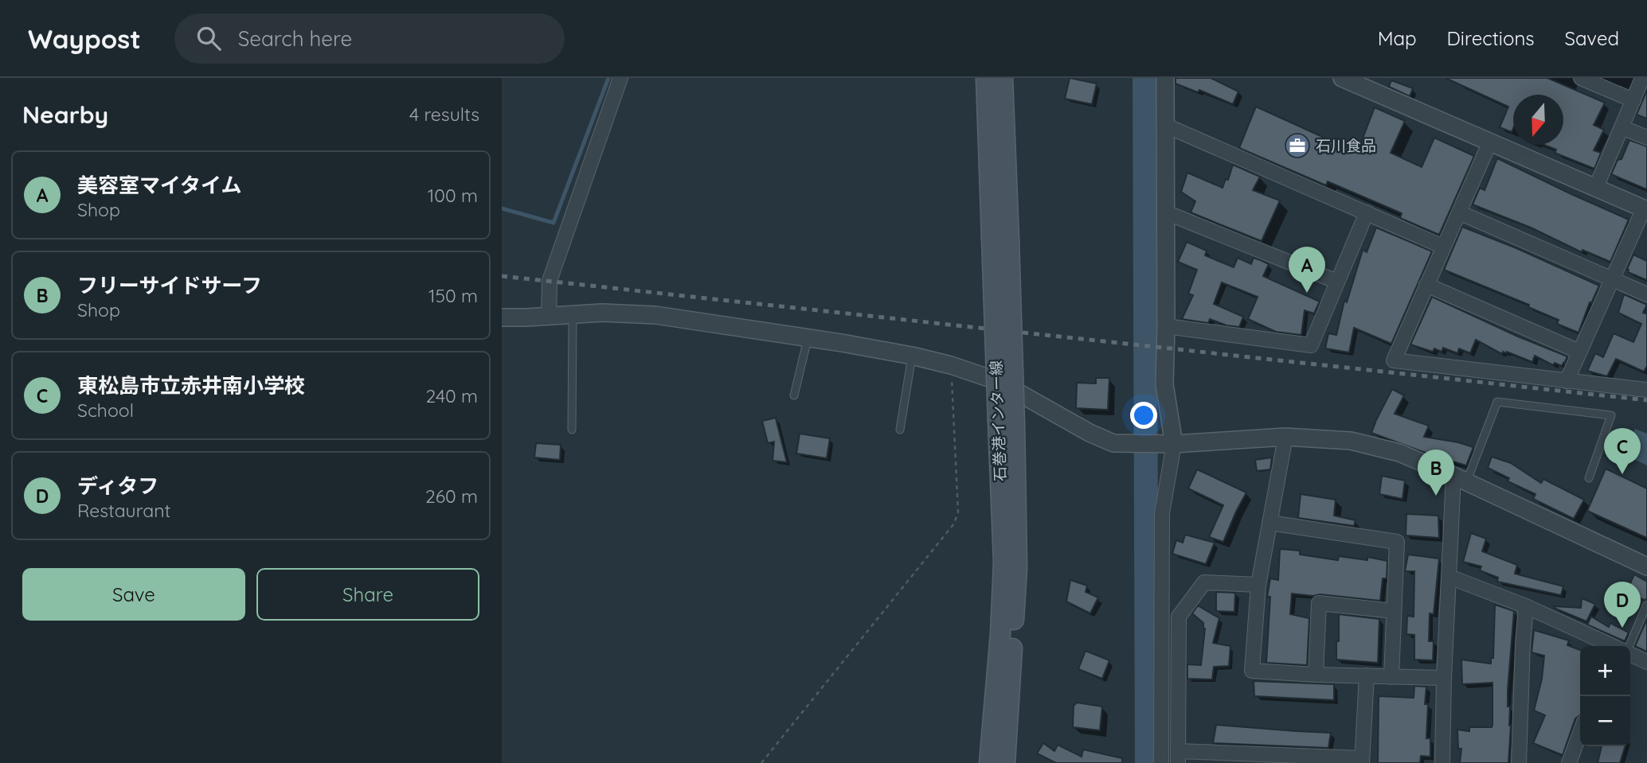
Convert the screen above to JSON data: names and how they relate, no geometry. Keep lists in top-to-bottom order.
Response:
{
  "streets": {
    "main road": ["石巻港インター線"]
  },
  "places": {
    "office": ["石川食品"]
  },
  "north": "bottom",
  "page": {
    "header": "Waypost",
    "search": "Search here",
    "nav": ["Map", "Directions", "Saved"],
    "heading": ["Nearby", "4 results"],
    "list": [
      {
        "mark": "A",
        "name": "美容室マイタイム",
        "note": "Shop",
        "value": "100 m"
      },
      {
        "mark": "B",
        "name": "フリーサイドサーフ",
        "note": "Shop",
        "value": "150 m"
      },
      {
        "mark": "C",
        "name": "東松島市立赤井南小学校",
        "note": "School",
        "value": "240 m"
      },
      {
        "mark": "D",
        "name": "ディタフ",
        "note": "Restaurant",
        "value": "260 m"
      }
    ],
    "pins": [
      "A",
      "C",
      "B",
      "D"
    ],
    "buttons": ["Save", "Share"],
    "map_buttons": ["+", "−"]
  }
}
